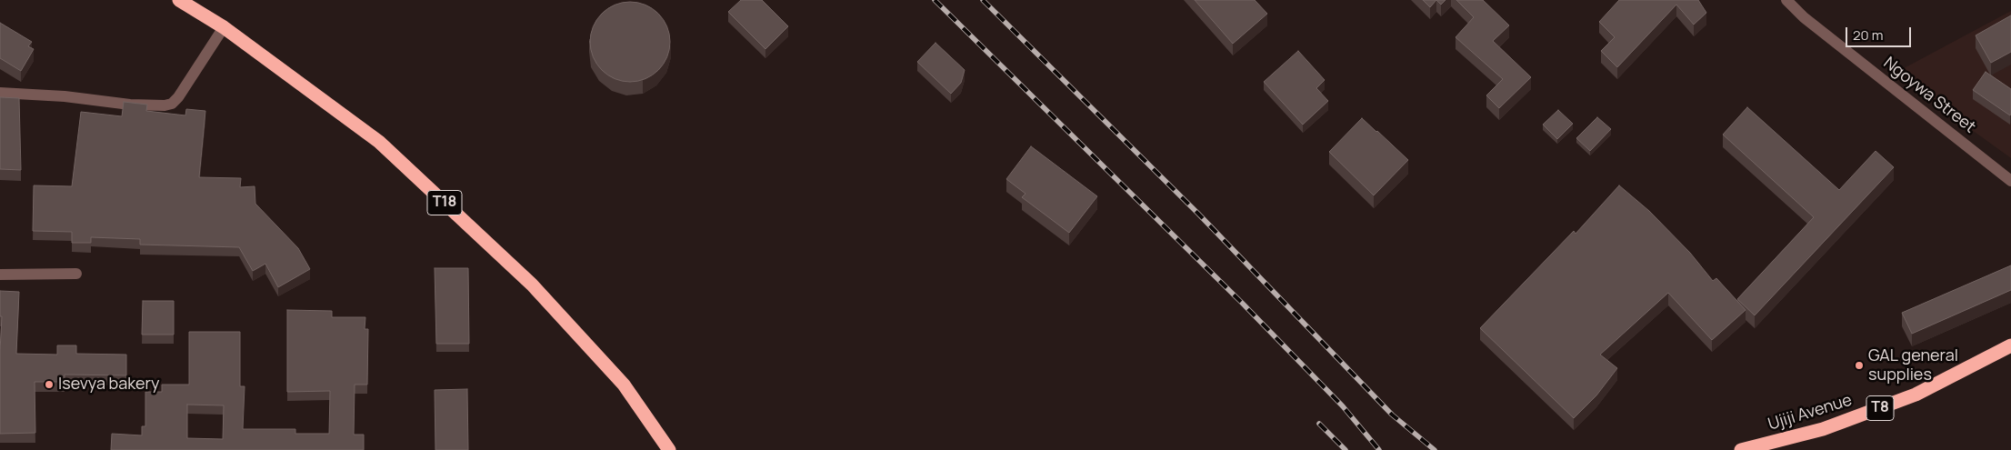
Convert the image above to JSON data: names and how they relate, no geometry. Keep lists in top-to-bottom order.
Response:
{
  "streets": {
    "highway": ["T18", "T8", "Ujiji Avenue"],
    "street": ["Ngoywa Street"]
  },
  "places": ["GAL general supplies", "Isevya bakery"],
  "scale_bar": "20 m"
}
